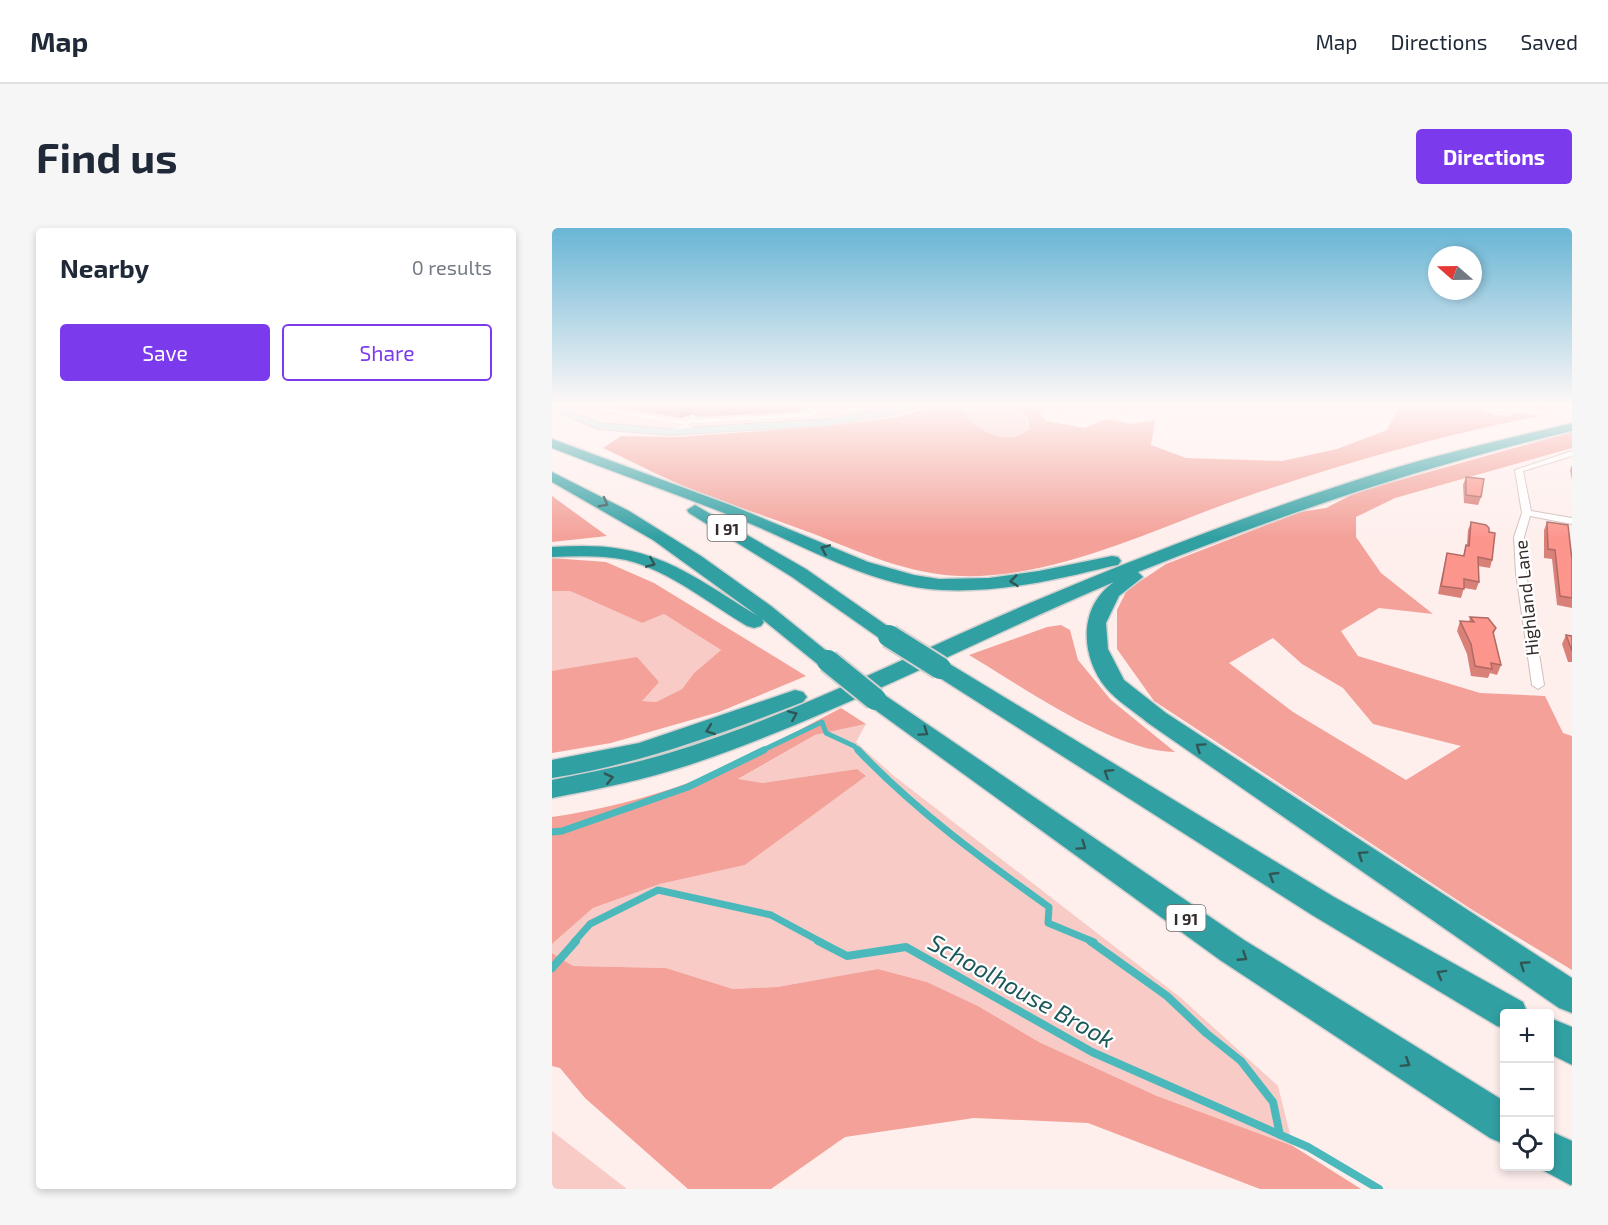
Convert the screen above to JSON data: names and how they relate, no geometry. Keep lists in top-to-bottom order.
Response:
{
  "streets": {
    "highway": ["I 91"],
    "street": ["Highland Lane"]
  },
  "water": ["Schoolhouse Brook"],
  "north": "left",
  "page": {
    "header": "Map",
    "nav": ["Map", "Directions", "Saved"],
    "buttons": [
      "Directions",
      ["Save", "Share"]
    ],
    "title": "Find us",
    "heading": ["Nearby", "0 results"],
    "map_buttons": ["+", "−"]
  }
}
